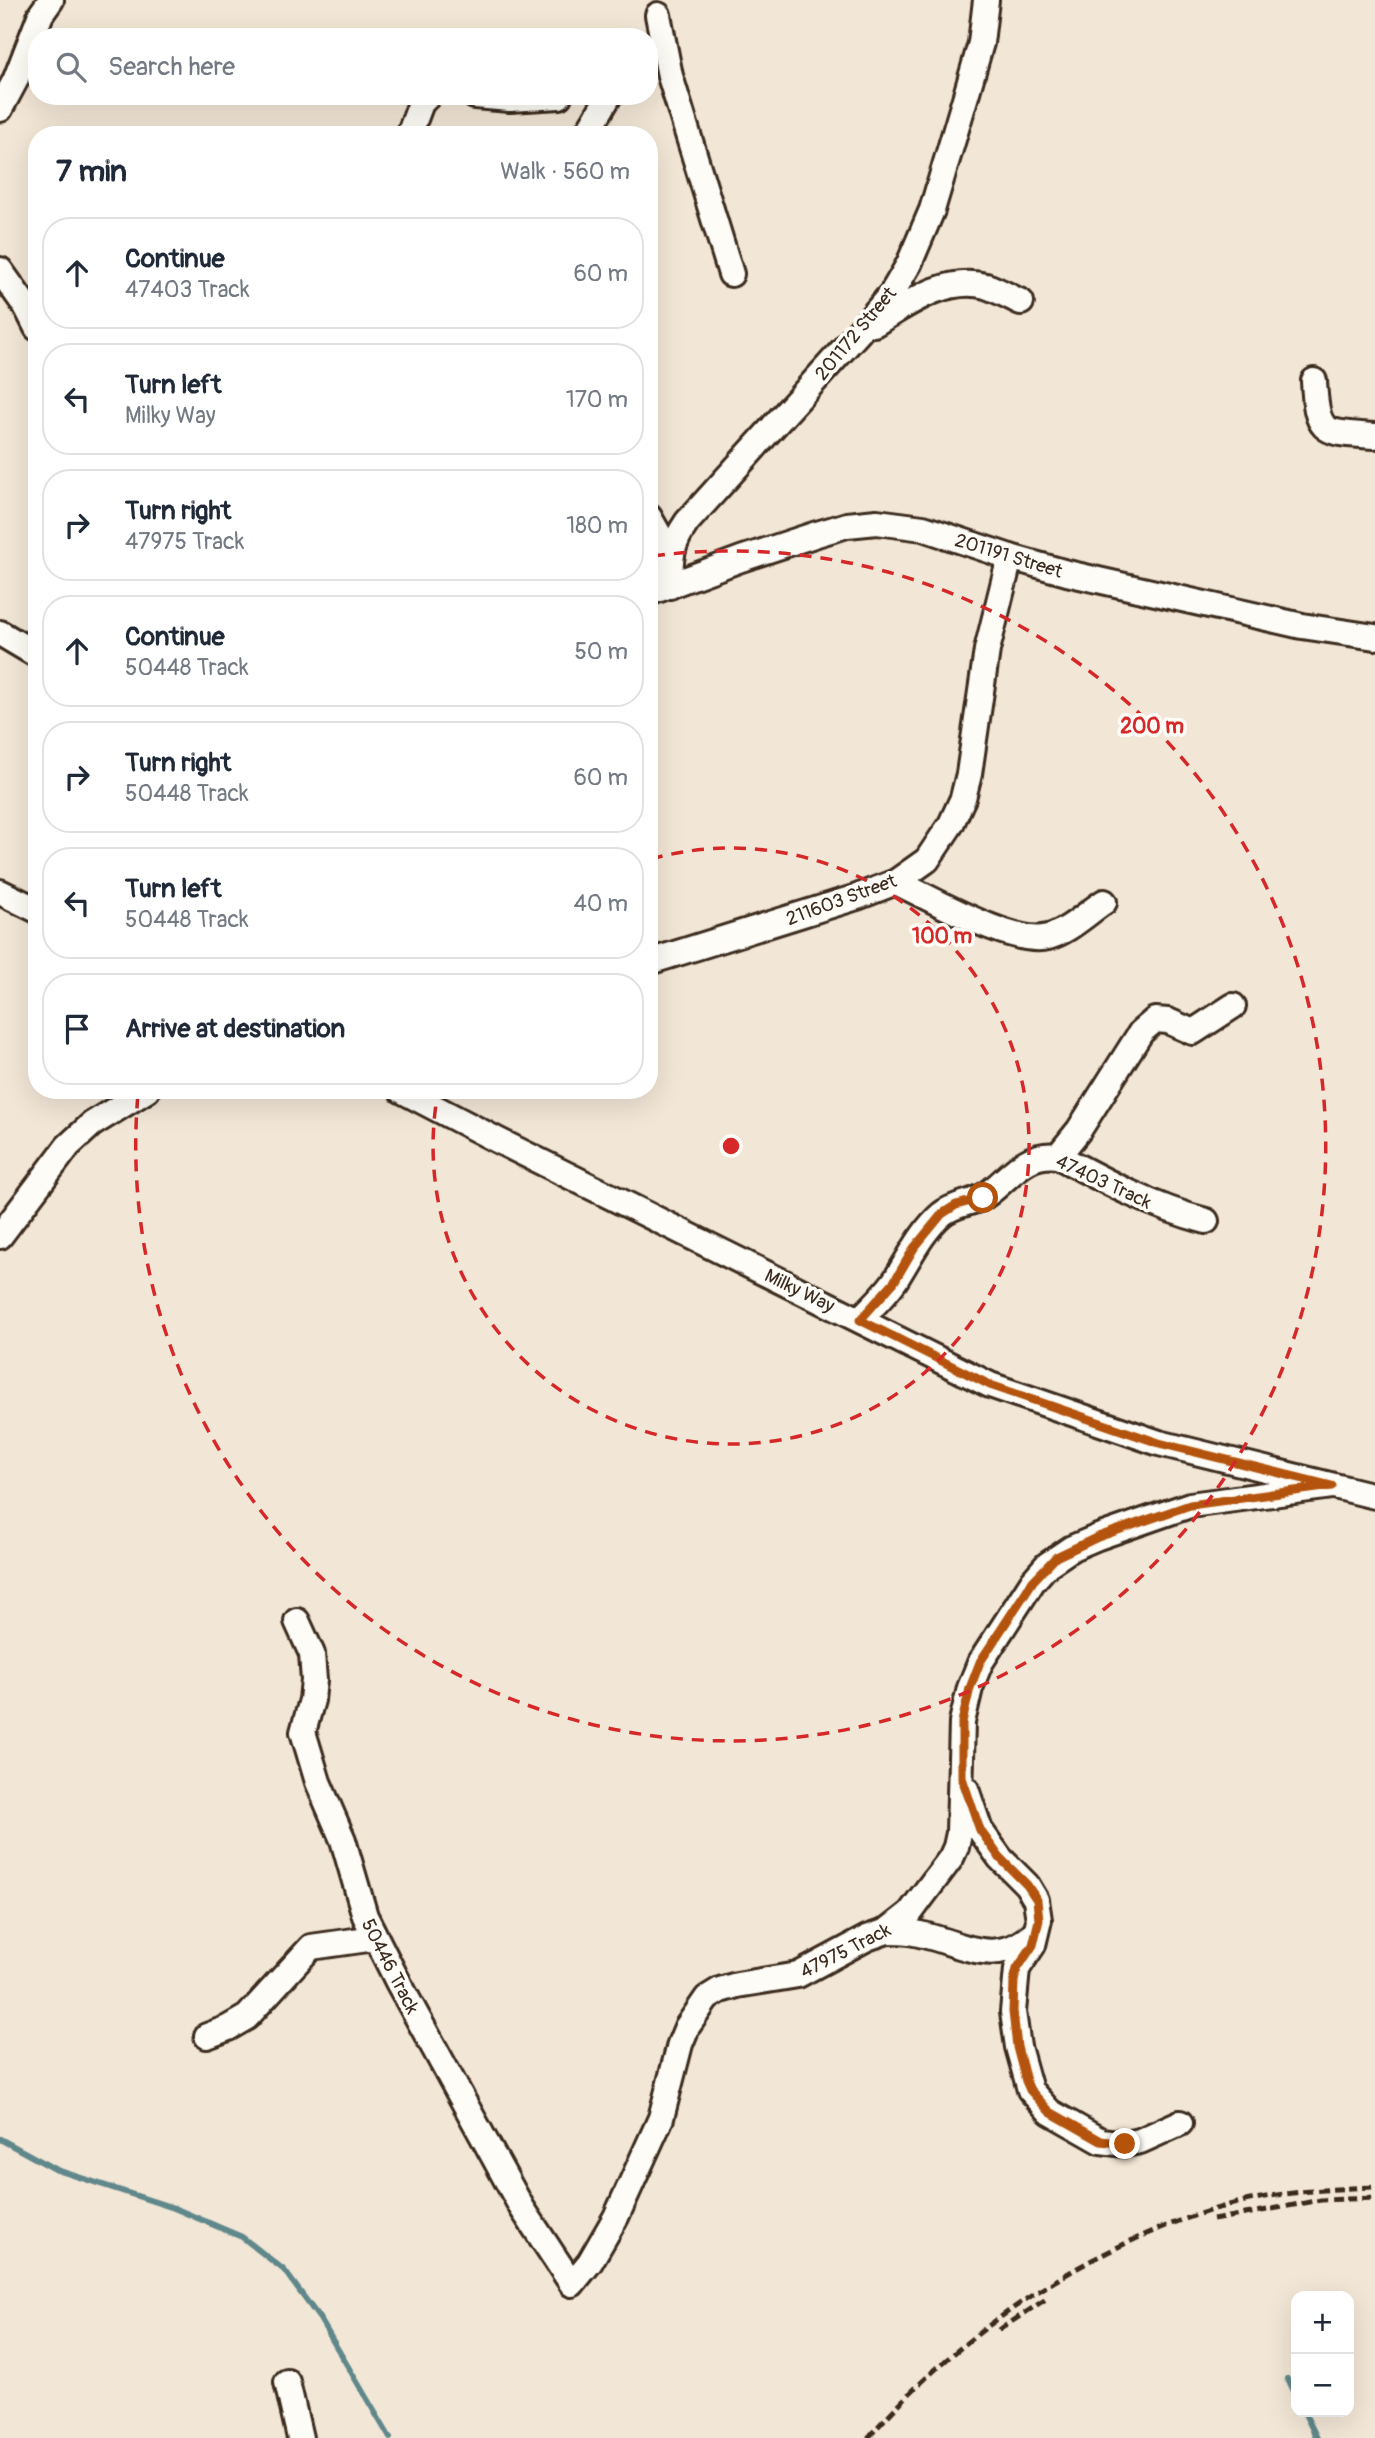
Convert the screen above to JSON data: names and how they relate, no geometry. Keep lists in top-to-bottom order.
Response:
{
  "streets": {
    "street": [
      "201172 Street",
      "201191 Street",
      "211603 Street",
      "47403 Track",
      "Milky Way",
      "47975 Track",
      "50446 Track"
    ]
  },
  "crossings": [
    ["201172 Street", "201191 Street"],
    ["201191 Street", "211603 Street"],
    ["47403 Track", "Milky Way"],
    ["Milky Way", "47975 Track"],
    ["47975 Track", "50446 Track"]
  ],
  "page": {
    "search": "Search here",
    "heading": ["7 min", "Walk · 560 m"],
    "list": [
      ["Continue", "47403 Track", "60 m"],
      ["Turn left", "Milky Way", "170 m"],
      ["Turn right", "47975 Track", "180 m"],
      ["Continue", "50448 Track", "50 m"],
      ["Turn right", "50448 Track", "60 m"],
      ["Turn left", "50448 Track", "40 m"],
      "Arrive at destination"
    ],
    "map_buttons": ["+", "−"]
  },
  "rings": ["200 m", "100 m"]
}
